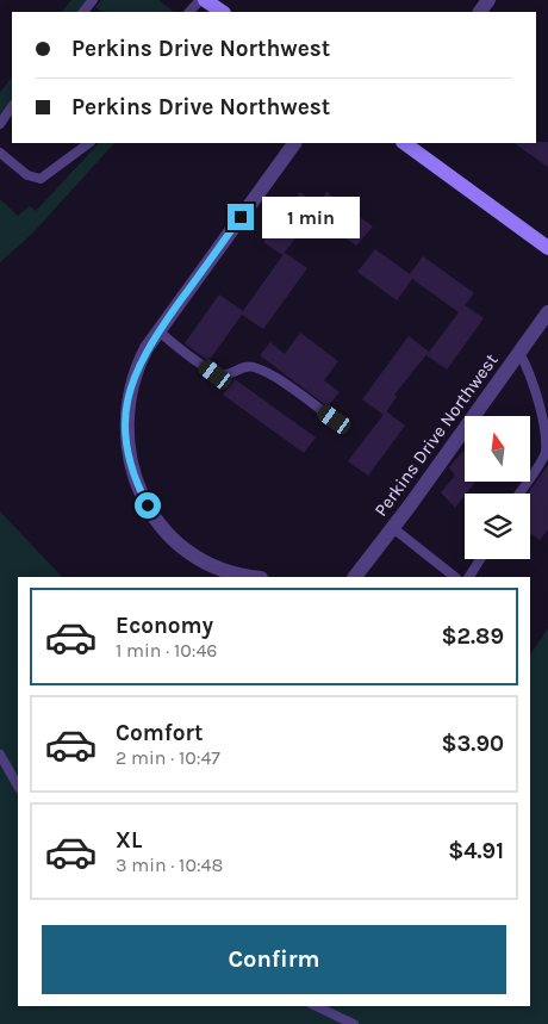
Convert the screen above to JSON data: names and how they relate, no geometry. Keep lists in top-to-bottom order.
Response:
{
  "streets": {
    "street": ["Perkins Drive Northwest"]
  },
  "north": "top",
  "page": {
    "banner": ["Perkins Drive Northwest", "Perkins Drive Northwest"],
    "bubble": "1 min",
    "list": [
      {
        "name": "Economy",
        "note": "1 min · 10:46",
        "value": "$2.89"
      },
      {
        "name": "Comfort",
        "note": "2 min · 10:47",
        "value": "$3.90"
      },
      {
        "name": "XL",
        "note": "3 min · 10:48",
        "value": "$4.91"
      }
    ],
    "buttons": "Confirm"
  }
}
